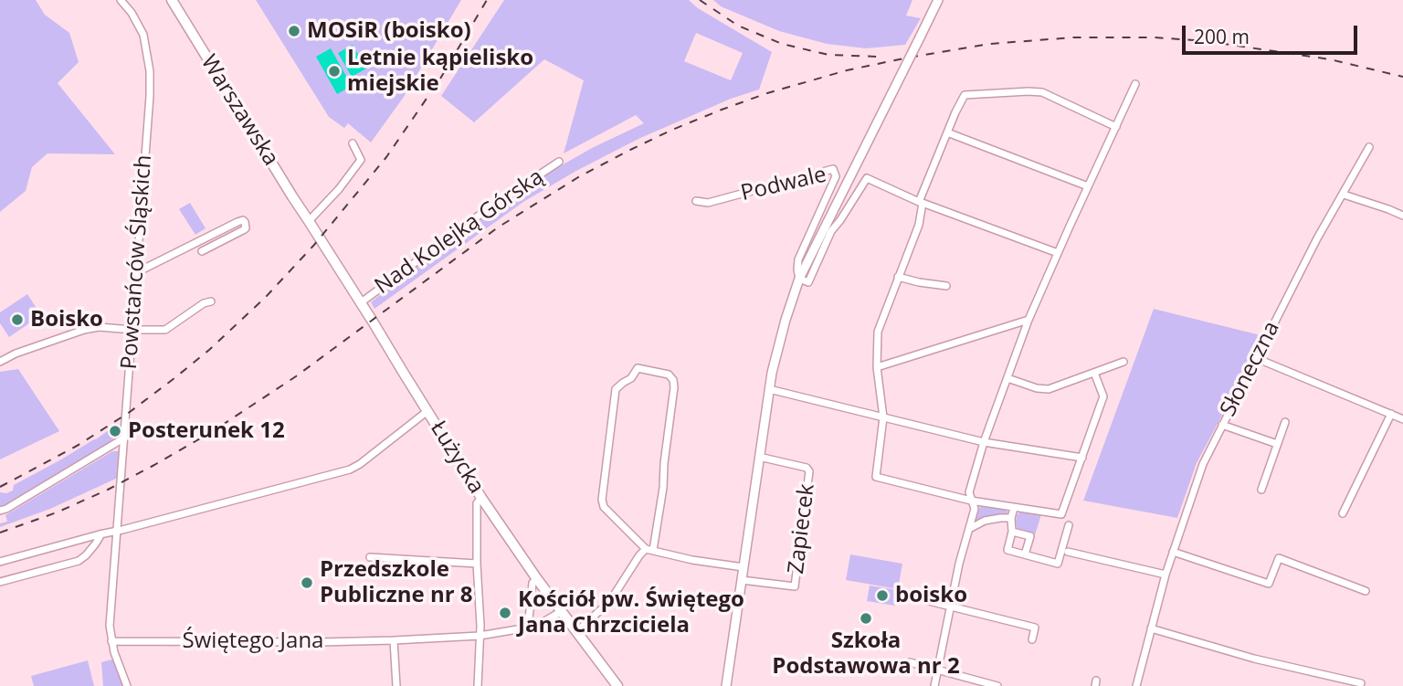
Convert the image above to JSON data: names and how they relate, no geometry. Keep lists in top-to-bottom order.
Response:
{
  "streets": {
    "main road": ["Warszawska", "Łużycka"],
    "street": [
      "Podwale",
      "Nad Kolejką Górską",
      "Powstańców Śląskich",
      "Słoneczna",
      "Zapiecek",
      "Świętego Jana"
    ]
  },
  "crossings": [
    ["Warszawska", "Łużycka"],
    ["Nad Kolejką Górską", "Łużycka"],
    ["Powstańców Śląskich", "Świętego Jana"],
    ["Łużycka", "Świętego Jana"]
  ],
  "places": [
    "MOSiR (boisko)",
    "Letnie kąpielisko miejskie",
    "Boisko",
    "Posterunek 12",
    "Przedszkole Publiczne nr 8",
    "boisko",
    "Kościół pw. Świętego Jana Chrzciciela",
    "Szkoła Podstawowa nr 2"
  ],
  "scale_bar": "200 m"
}
